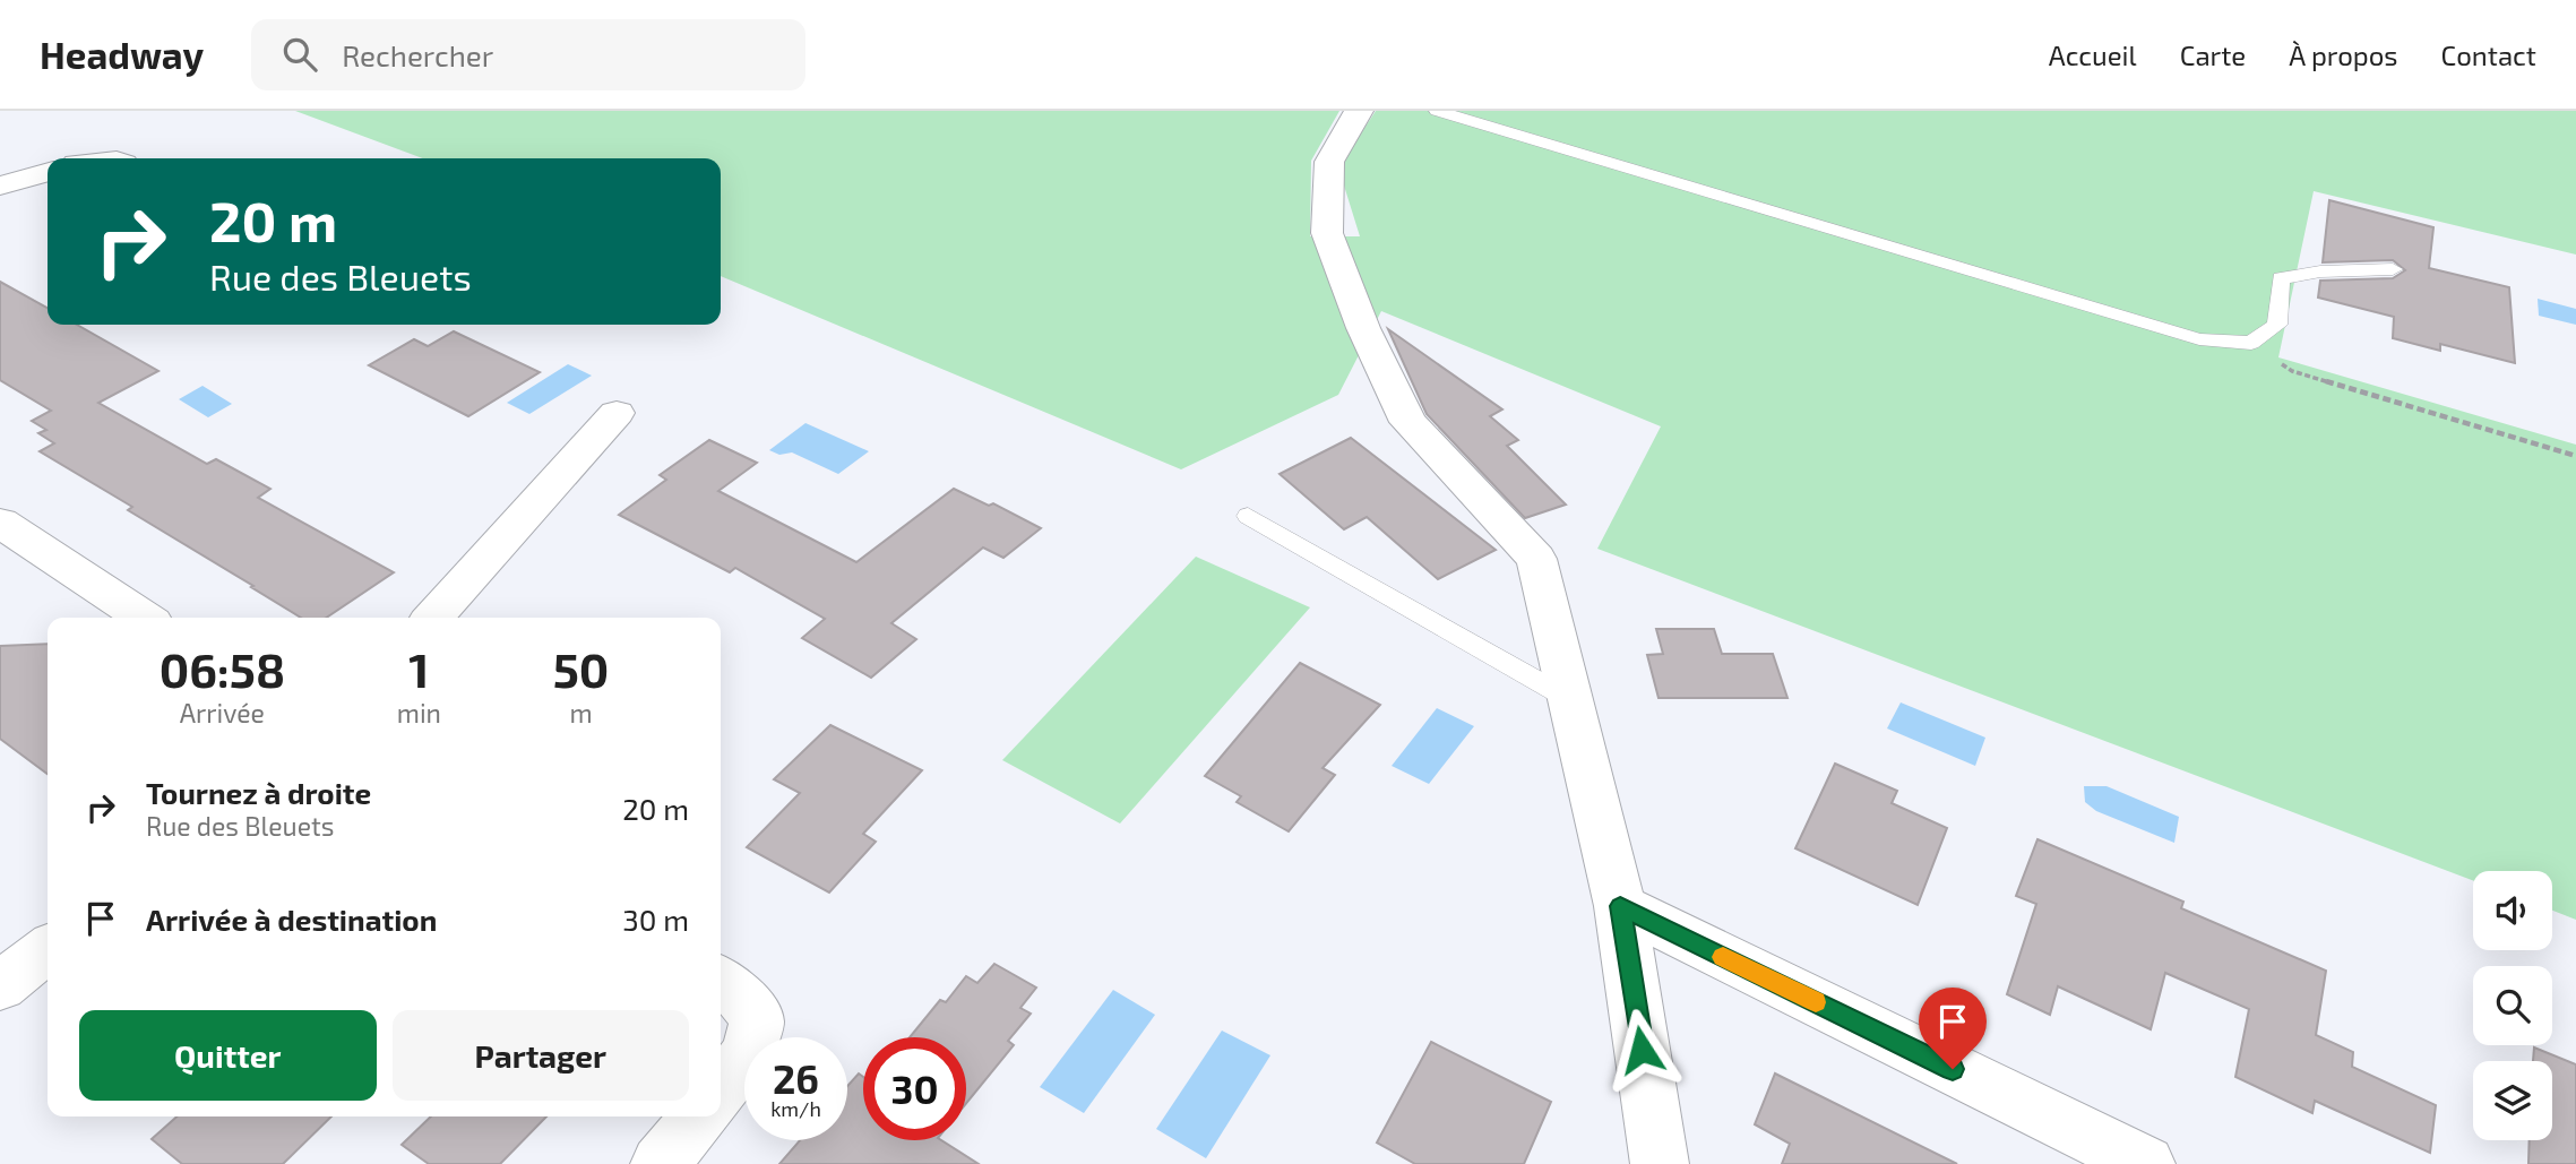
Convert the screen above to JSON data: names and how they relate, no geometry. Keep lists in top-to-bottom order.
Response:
{
  "page": {
    "header": "Headway",
    "search": "Rechercher",
    "nav": [
      "Accueil",
      "Carte",
      "À propos",
      "Contact"
    ],
    "turn": ["20 m", "Rue des Bleuets"],
    "eta": [
      "06:58",
      "Arrivée",
      "1",
      "min",
      "50",
      "m"
    ],
    "list": [
      {
        "name": "Tournez à droite",
        "note": "Rue des Bleuets",
        "value": "20 m"
      },
      {
        "name": "Arrivée à destination",
        "value": "30 m"
      }
    ],
    "buttons": ["Quitter", "Partager"],
    "speed": "26 km/h",
    "limit": "30"
  }
}
